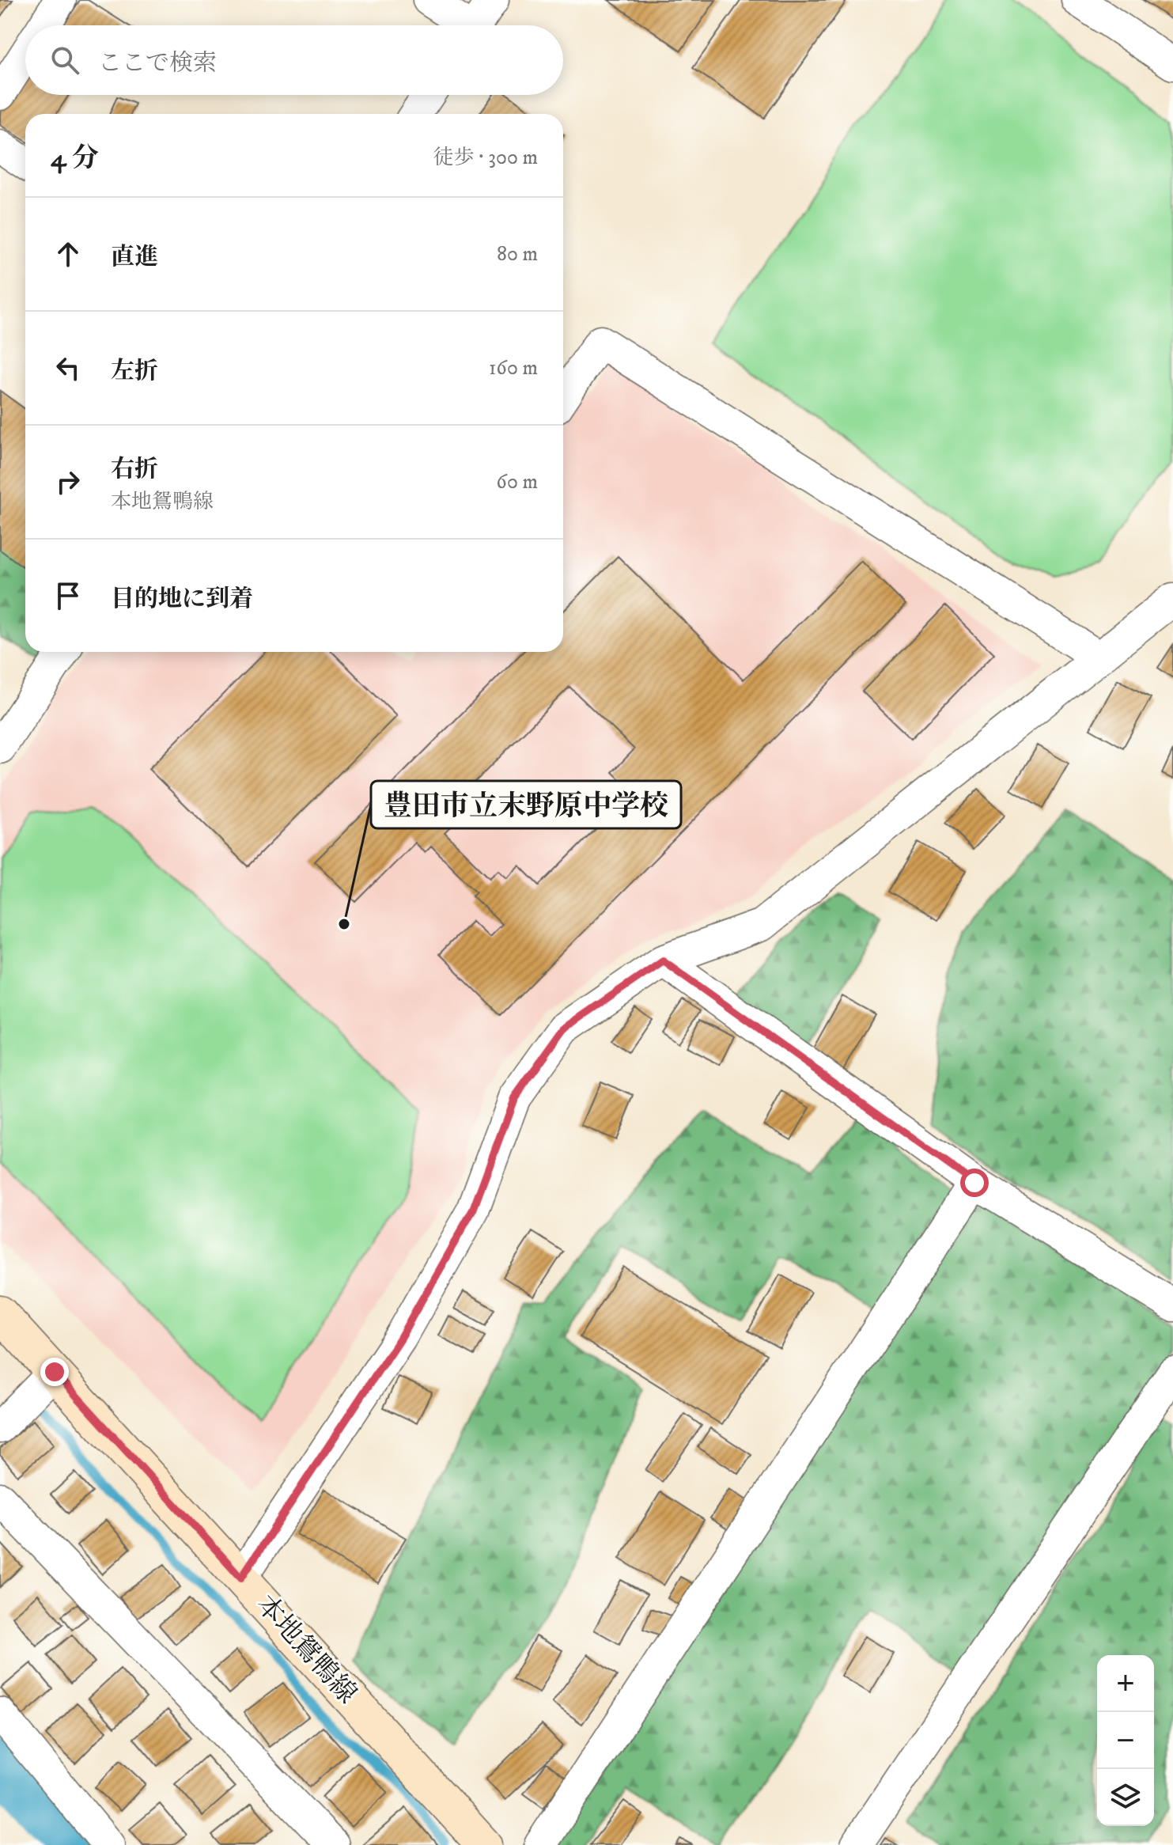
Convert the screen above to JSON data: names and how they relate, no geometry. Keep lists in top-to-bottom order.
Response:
{
  "streets": {
    "main road": ["本地鴛鴨線"]
  },
  "places": ["豊田市立末野原中学校"],
  "page": {
    "search": "ここで検索",
    "heading": ["4 分", "徒歩 · 300 m"],
    "list": [
      ["直進", "80 m"],
      ["左折", "160 m"],
      ["右折", "本地鴛鴨線", "60 m"],
      "目的地に到着"
    ],
    "map_buttons": ["+", "−"]
  }
}
